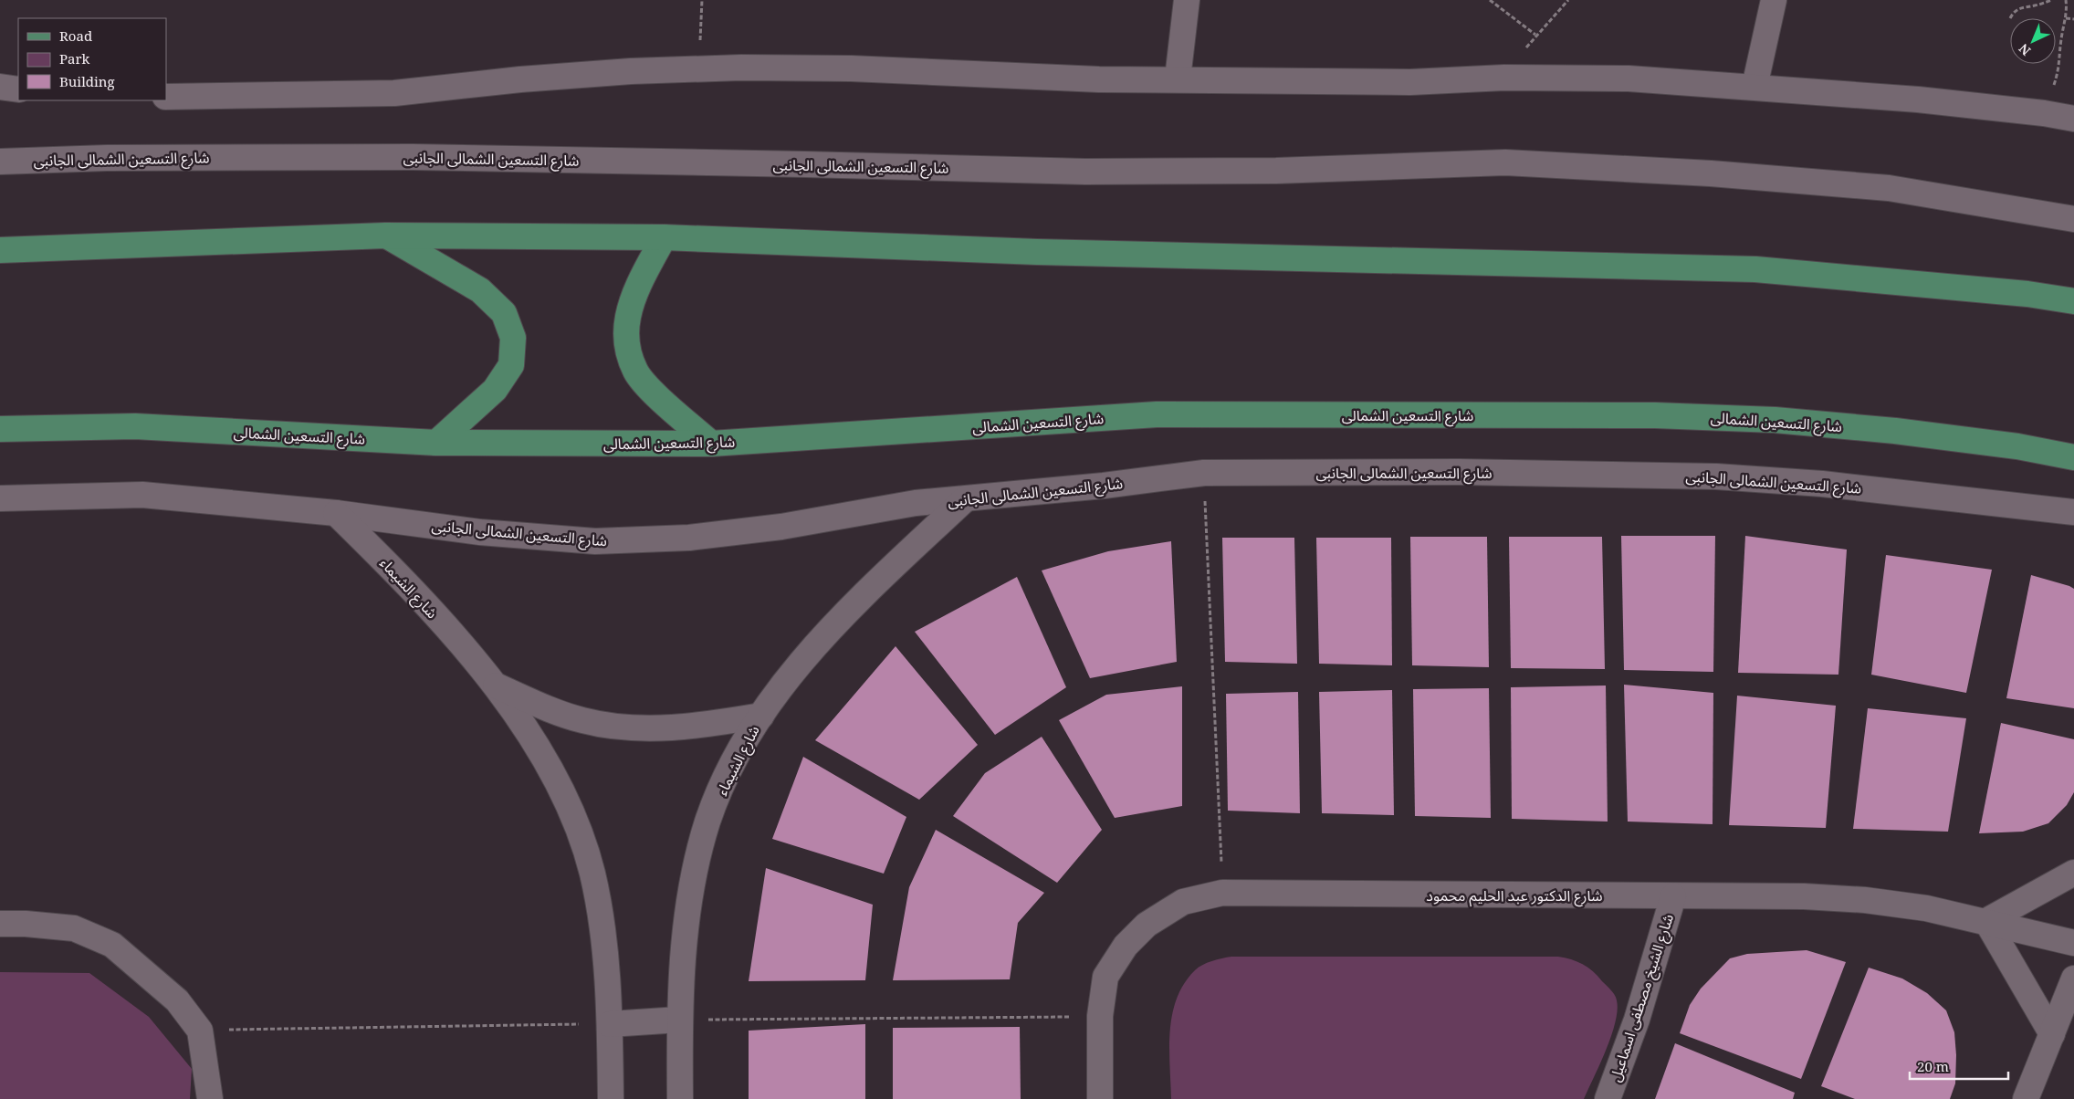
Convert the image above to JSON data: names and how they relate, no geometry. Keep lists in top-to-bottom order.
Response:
{
  "streets": {
    "main road": ["شارع التسعين الشمالى"],
    "street": [
      "شارع التسعين الشمالى الجانبى",
      "شارع الشيماء",
      "شارع الدكتور عبد الحليم محمود",
      "شارع الشيخ مصطفى اسماعيل"
    ]
  },
  "crossings": [
    ["شارع التسعين الشمالى الجانبى", "شارع الشيماء"],
    ["شارع الدكتور عبد الحليم محمود", "شارع الشيخ مصطفى اسماعيل"]
  ],
  "legend": ["Road", "Park", "Building"],
  "scale_bar": "20 m",
  "north": "bottom left"
}
